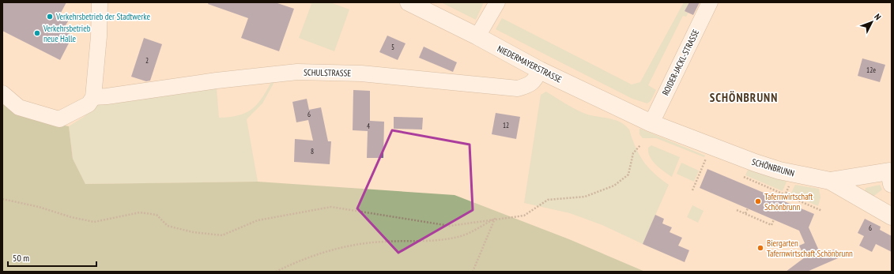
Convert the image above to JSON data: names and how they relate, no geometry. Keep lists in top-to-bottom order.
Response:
{
  "streets": {
    "main road": ["NIEDERMAYERSTRASSE", "SCHÖNBRUNN"],
    "street": ["ROIDER-JACKL-STRASSE", "SCHULSTRASSE"]
  },
  "crossings": [
    ["ROIDER-JACKL-STRASSE", "NIEDERMAYERSTRASSE"],
    ["ROIDER-JACKL-STRASSE", "SCHÖNBRUNN"],
    ["NIEDERMAYERSTRASSE", "SCHULSTRASSE"],
    ["NIEDERMAYERSTRASSE", "SCHÖNBRUNN"]
  ],
  "districts": ["SCHÖNBRUNN"],
  "places": [
    "Verkehrsbetrieb der Stadtwerke",
    "Verkehrsbetrieb neue Halle",
    "Tafernwirtschaft Schönbrunn",
    "Biergarten Tafernwirtschaft Schönbrunn"
  ],
  "house_numbers": [
    "5",
    "2",
    "12e",
    "6",
    "12",
    "4",
    "8",
    "6"
  ],
  "scale_bar": "50 m",
  "north": "top right"
}
